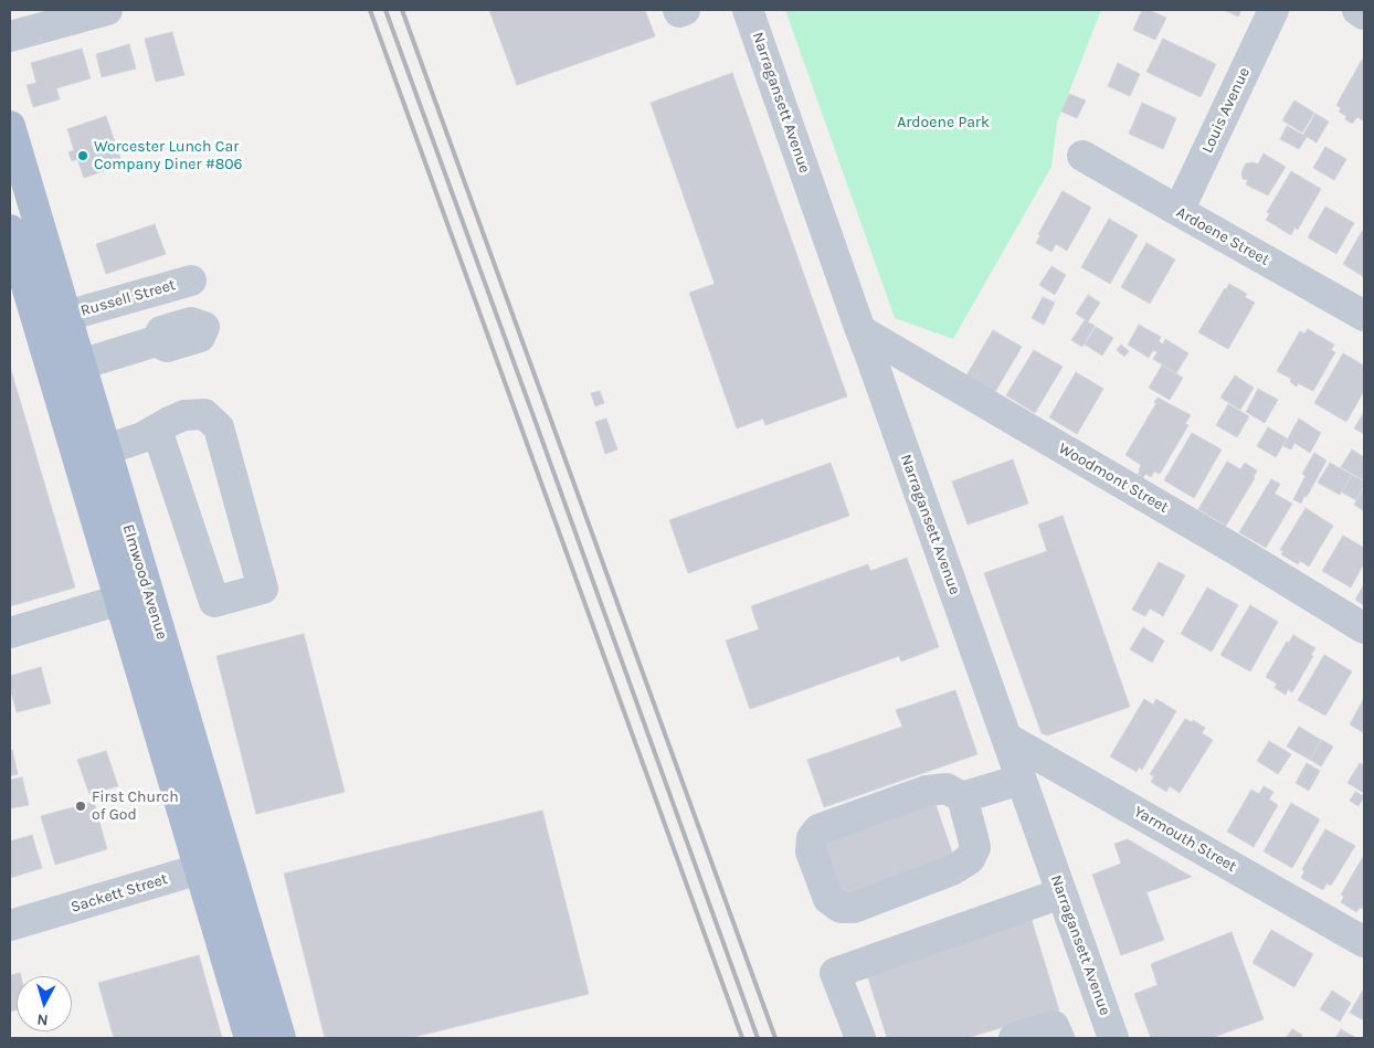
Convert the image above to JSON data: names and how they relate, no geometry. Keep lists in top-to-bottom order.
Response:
{
  "streets": {
    "main road": ["Elmwood Avenue"],
    "street": [
      "Narragansett Avenue",
      "Louis Avenue",
      "Ardoene Street",
      "Russell Street",
      "Woodmont Street",
      "Yarmouth Street",
      "Sackett Street"
    ]
  },
  "crossings": [
    ["Narragansett Avenue", "Woodmont Street"],
    ["Narragansett Avenue", "Yarmouth Street"],
    ["Louis Avenue", "Ardoene Street"],
    ["Russell Street", "Elmwood Avenue"],
    ["Elmwood Avenue", "Sackett Street"]
  ],
  "parks": ["Ardoene Park"],
  "places": ["Worcester Lunch Car Company Diner #806", "First Church of God"],
  "north": "bottom"
}
